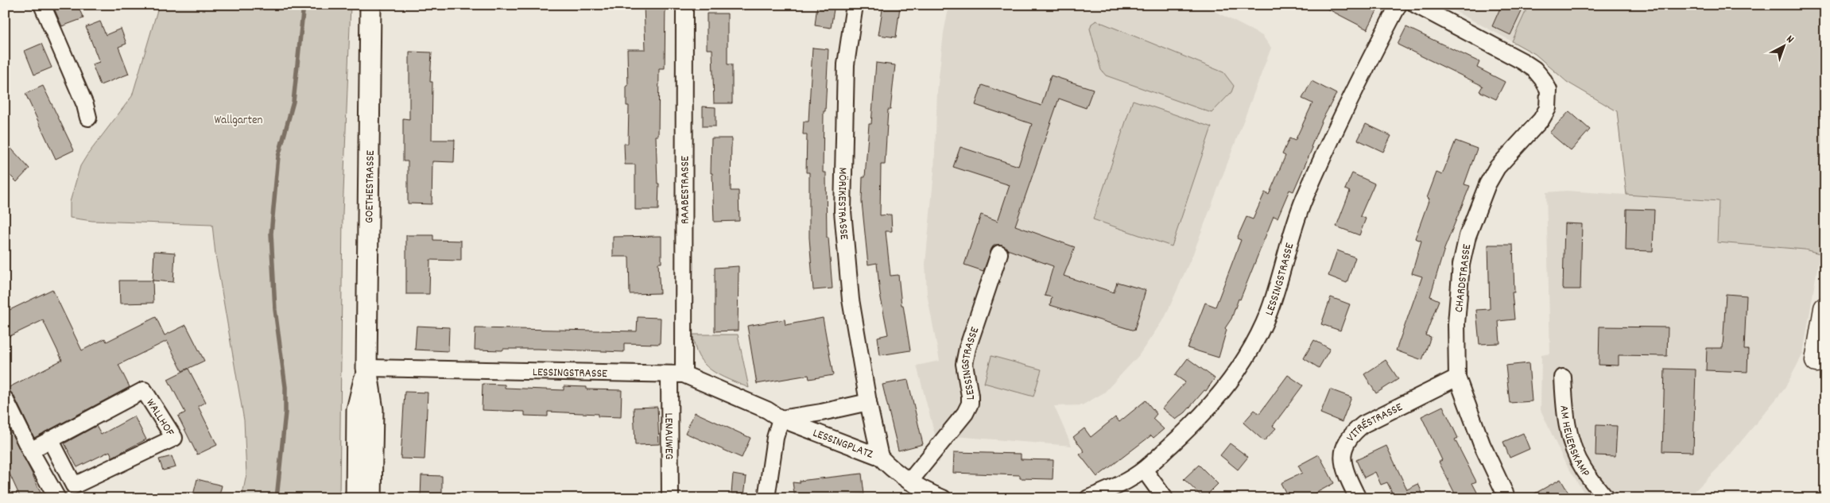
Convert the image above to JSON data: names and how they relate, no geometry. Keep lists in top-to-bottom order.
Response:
{
  "streets": {
    "main road": ["GOETHESTRASSE"],
    "street": [
      "RAABESTRASSE",
      "MÖRIKESTRASSE",
      "CHARDSTRASSE",
      "LESSINGSTRASSE",
      "WALLHOF",
      "VITRÉSTRASSE",
      "LENAUWEG",
      "AM HEUERSKAMP",
      "LESSINGPLATZ"
    ]
  },
  "crossings": [
    ["GOETHESTRASSE", "LESSINGSTRASSE"],
    ["RAABESTRASSE", "LESSINGSTRASSE"],
    ["RAABESTRASSE", "LENAUWEG"],
    ["MÖRIKESTRASSE", "LESSINGPLATZ"],
    ["CHARDSTRASSE", "VITRÉSTRASSE"],
    ["LESSINGSTRASSE", "LENAUWEG"],
    ["LESSINGSTRASSE", "LESSINGPLATZ"]
  ],
  "parks": ["Wallgarten"],
  "north": "top right"
}
